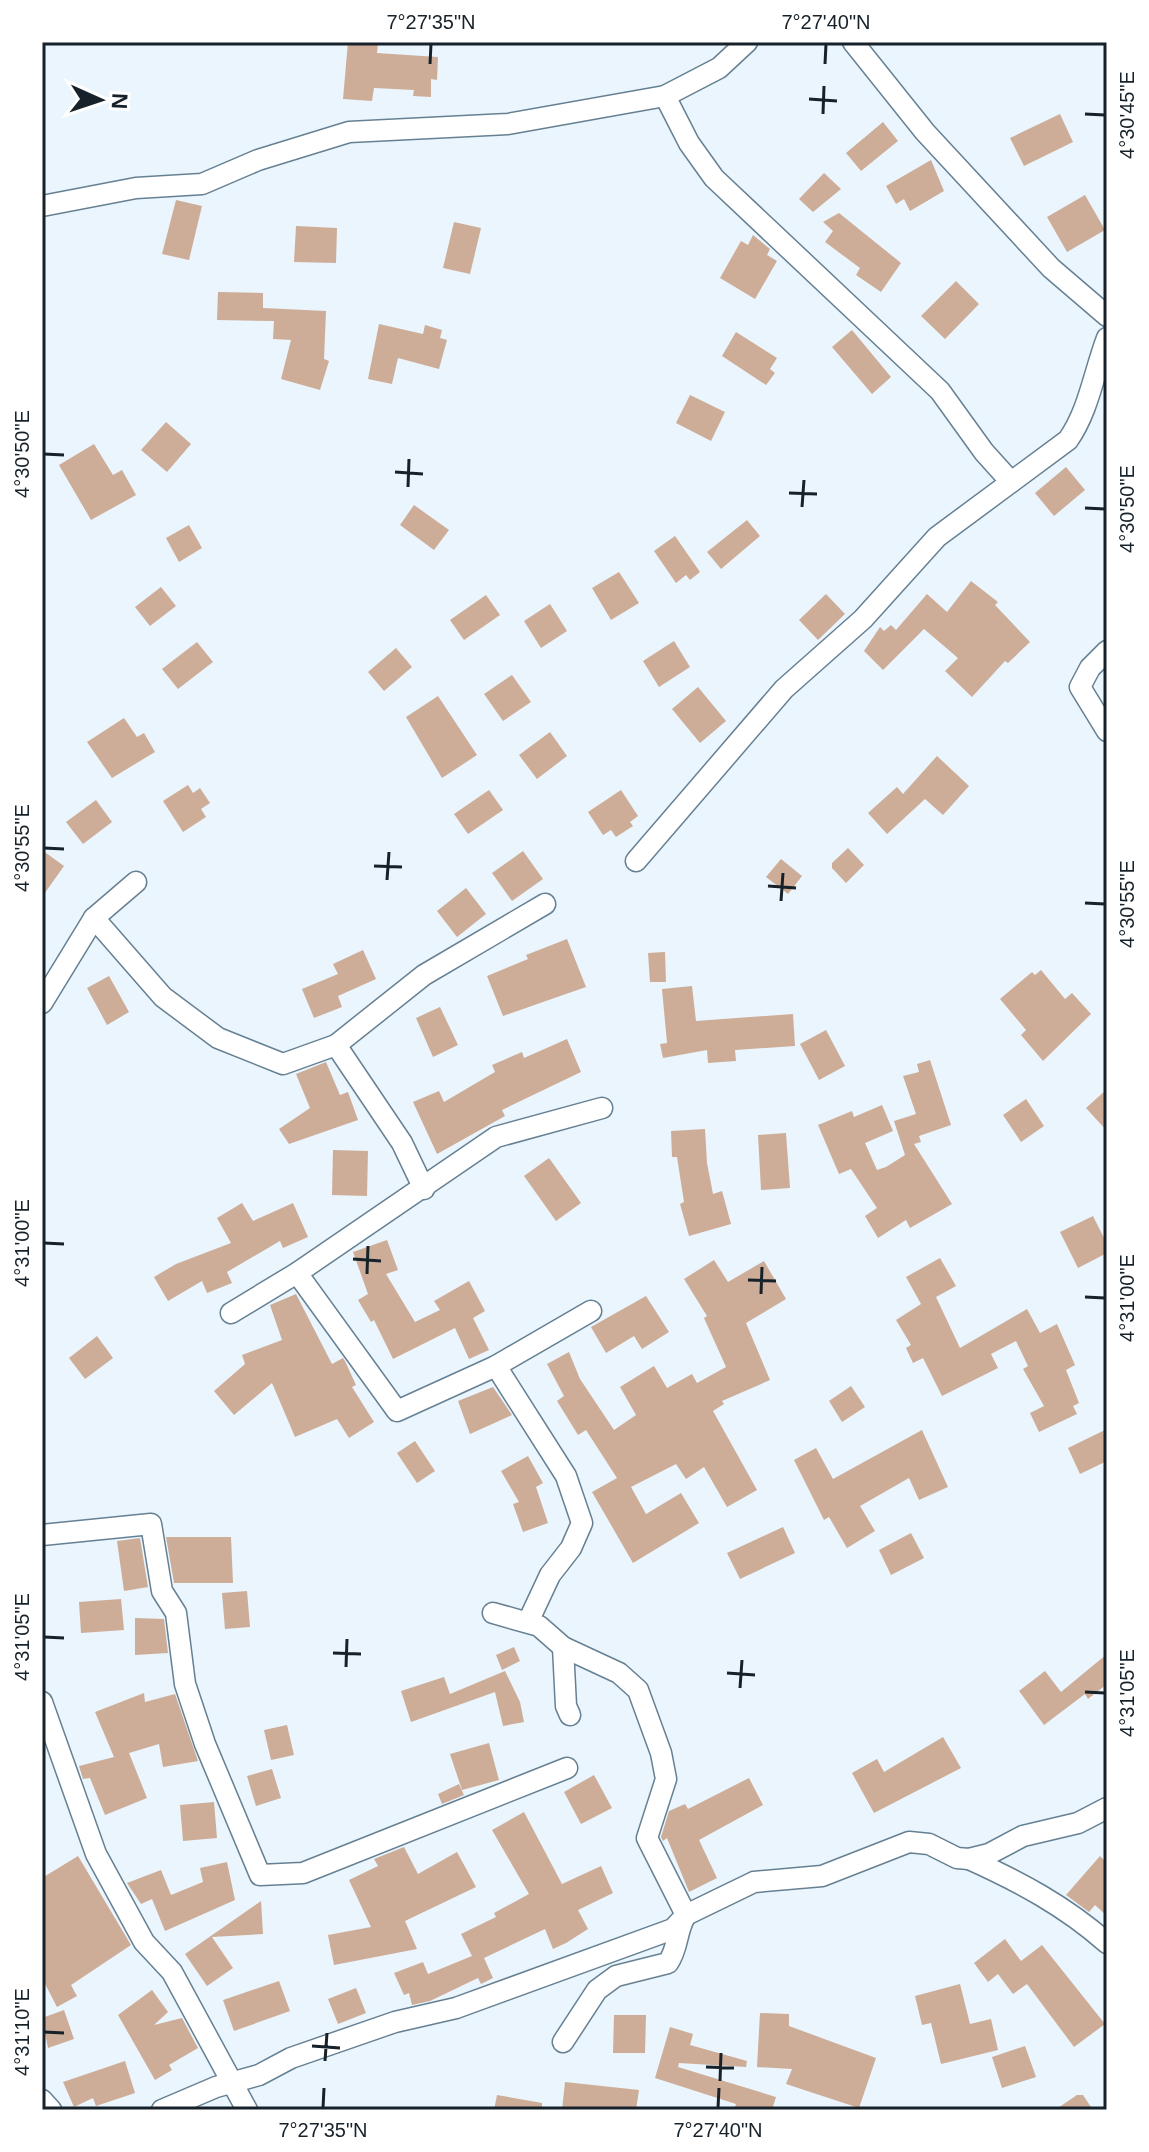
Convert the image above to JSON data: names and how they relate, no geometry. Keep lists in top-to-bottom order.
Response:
{
  "north": "right",
  "coordinates": [
    "7°27'35\"N",
    "7°27'40\"N",
    "4°30'45\"E",
    "4°30'50\"E",
    "4°30'55\"E",
    "4°31'00\"E",
    "4°31'05\"E",
    "4°31'10\"E"
  ]
}
